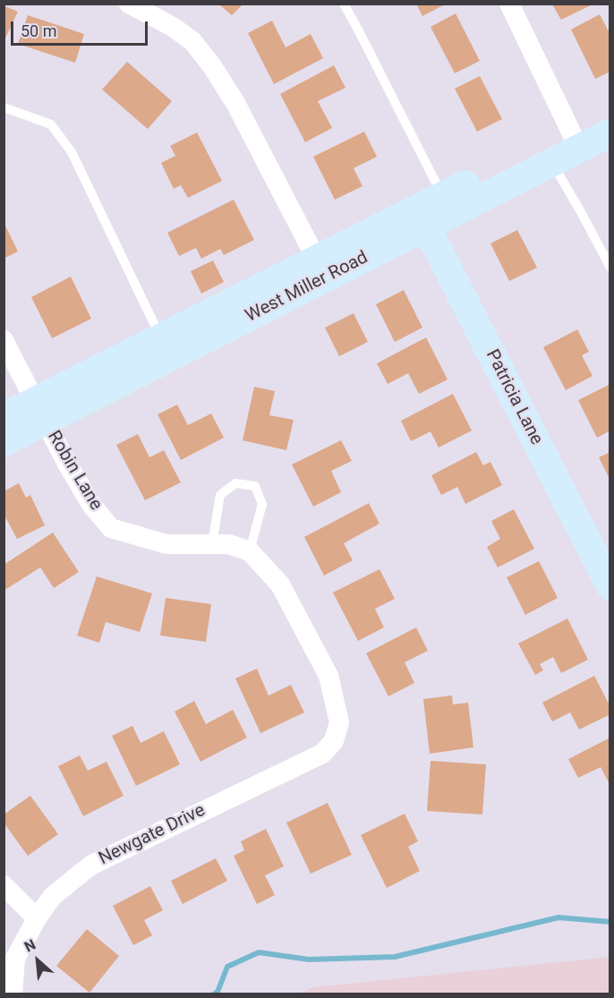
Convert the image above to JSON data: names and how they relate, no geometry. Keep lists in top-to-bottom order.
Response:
{
  "streets": {
    "main road": ["West Miller Road", "Patricia Lane"],
    "street": ["Robin Lane", "Newgate Drive"]
  },
  "crossings": [
    ["West Miller Road", "Patricia Lane"],
    ["West Miller Road", "Robin Lane"],
    ["Robin Lane", "Newgate Drive"]
  ],
  "scale_bar": "50 m",
  "north": "top left"
}
